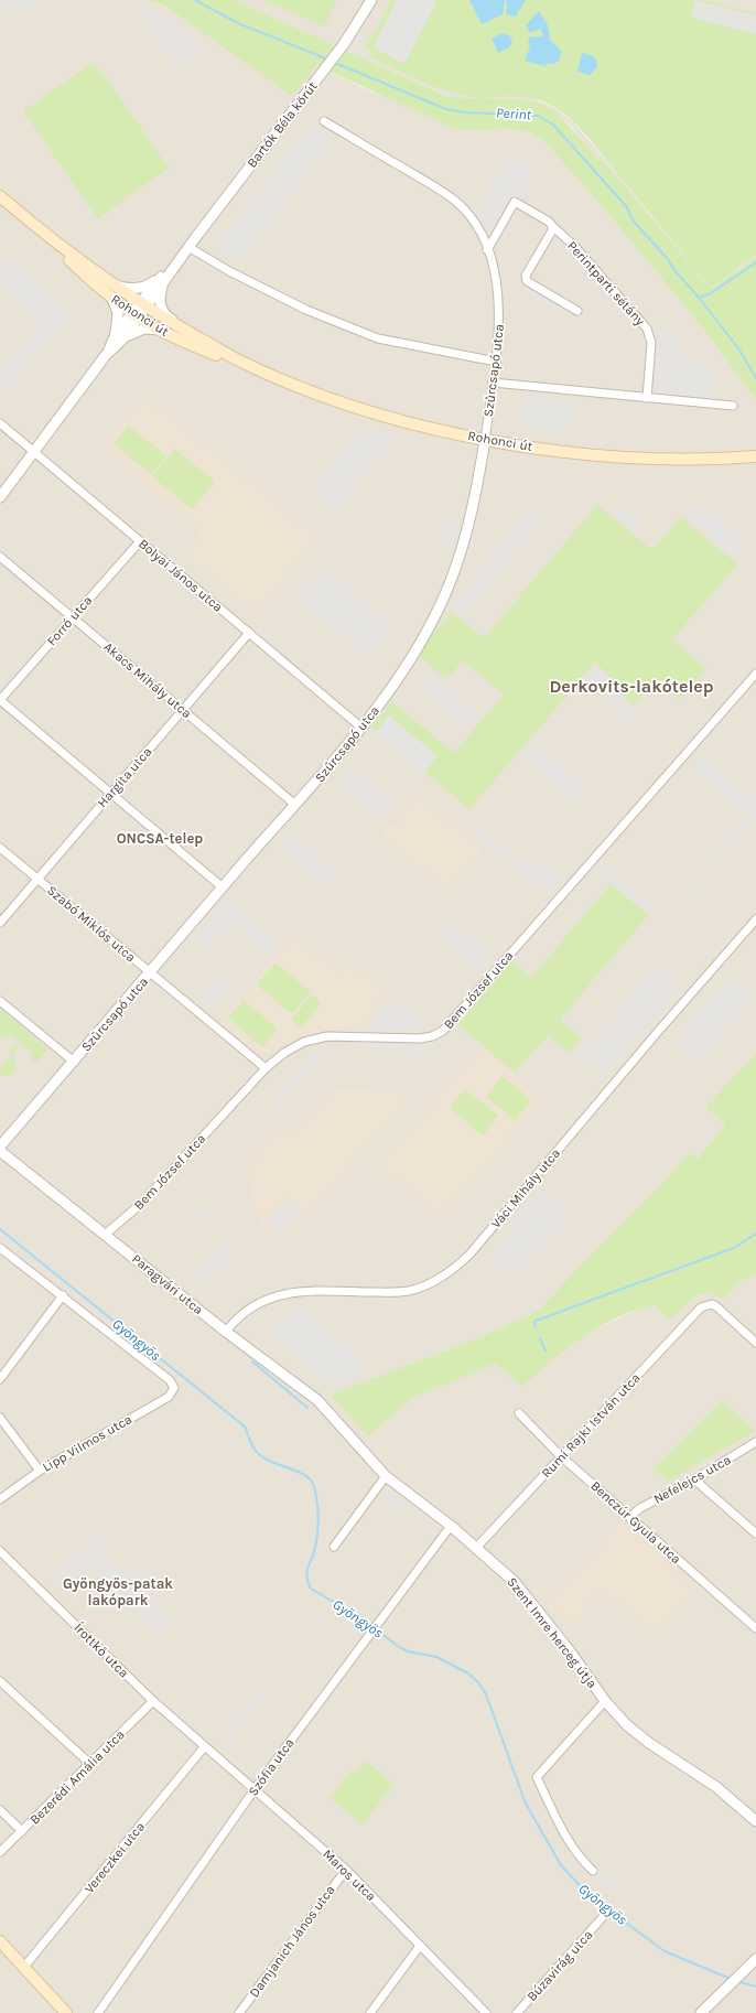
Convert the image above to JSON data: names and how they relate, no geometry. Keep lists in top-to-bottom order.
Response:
{
  "streets": {
    "main road": ["Rohonci út"],
    "street": [
      "Bartók Béla körút",
      "Perintparti sétány",
      "Szűrcsapó utca",
      "Bolyai János utca",
      "Forró utca",
      "Akacs Mihály utca",
      "Hargita utca",
      "Szabó Miklós utca",
      "Bem József utca",
      "Váci Mihály utca",
      "Paragvári utca",
      "Rumi Rajki István utca",
      "Lipp Vilmos utca",
      "Nefelejcs utca",
      "Benczúr Gyula utca",
      "Szent Imre herceg útja",
      "Írottkő utca",
      "Szófia utca",
      "Bezerédi Amália utca",
      "Vereczkei utca",
      "Maros utca",
      "Damjanich János utca",
      "Búzavirág utca"
    ]
  },
  "crossings": [
    ["Bartók Béla körút", "Rohonci út"],
    ["Bartók Béla körút", "Bolyai János utca"],
    ["Rohonci út", "Szűrcsapó utca"],
    ["Szűrcsapó utca", "Bolyai János utca"],
    ["Szűrcsapó utca", "Akacs Mihály utca"],
    ["Szűrcsapó utca", "Szabó Miklós utca"],
    ["Bolyai János utca", "Forró utca"],
    ["Bolyai János utca", "Hargita utca"],
    ["Forró utca", "Akacs Mihály utca"],
    ["Akacs Mihály utca", "Hargita utca"],
    ["Hargita utca", "Szabó Miklós utca"],
    ["Szabó Miklós utca", "Bem József utca"],
    ["Bem József utca", "Paragvári utca"],
    ["Váci Mihály utca", "Paragvári utca"],
    ["Paragvári utca", "Szent Imre herceg útja"],
    ["Rumi Rajki István utca", "Benczúr Gyula utca"],
    ["Rumi Rajki István utca", "Szent Imre herceg útja"],
    ["Nefelejcs utca", "Benczúr Gyula utca"],
    ["Szent Imre herceg útja", "Szófia utca"],
    ["Írottkő utca", "Bezerédi Amália utca"],
    ["Írottkő utca", "Vereczkei utca"],
    ["Írottkő utca", "Maros utca"],
    ["Szófia utca", "Maros utca"],
    ["Vereczkei utca", "Maros utca"],
    ["Maros utca", "Damjanich János utca"]
  ],
  "districts": ["Derkovits-lakótelep", "ONCSA-telep", "Gyöngyös-patak lakópark"],
  "water": ["Perint", "Gyöngyös"]
}
